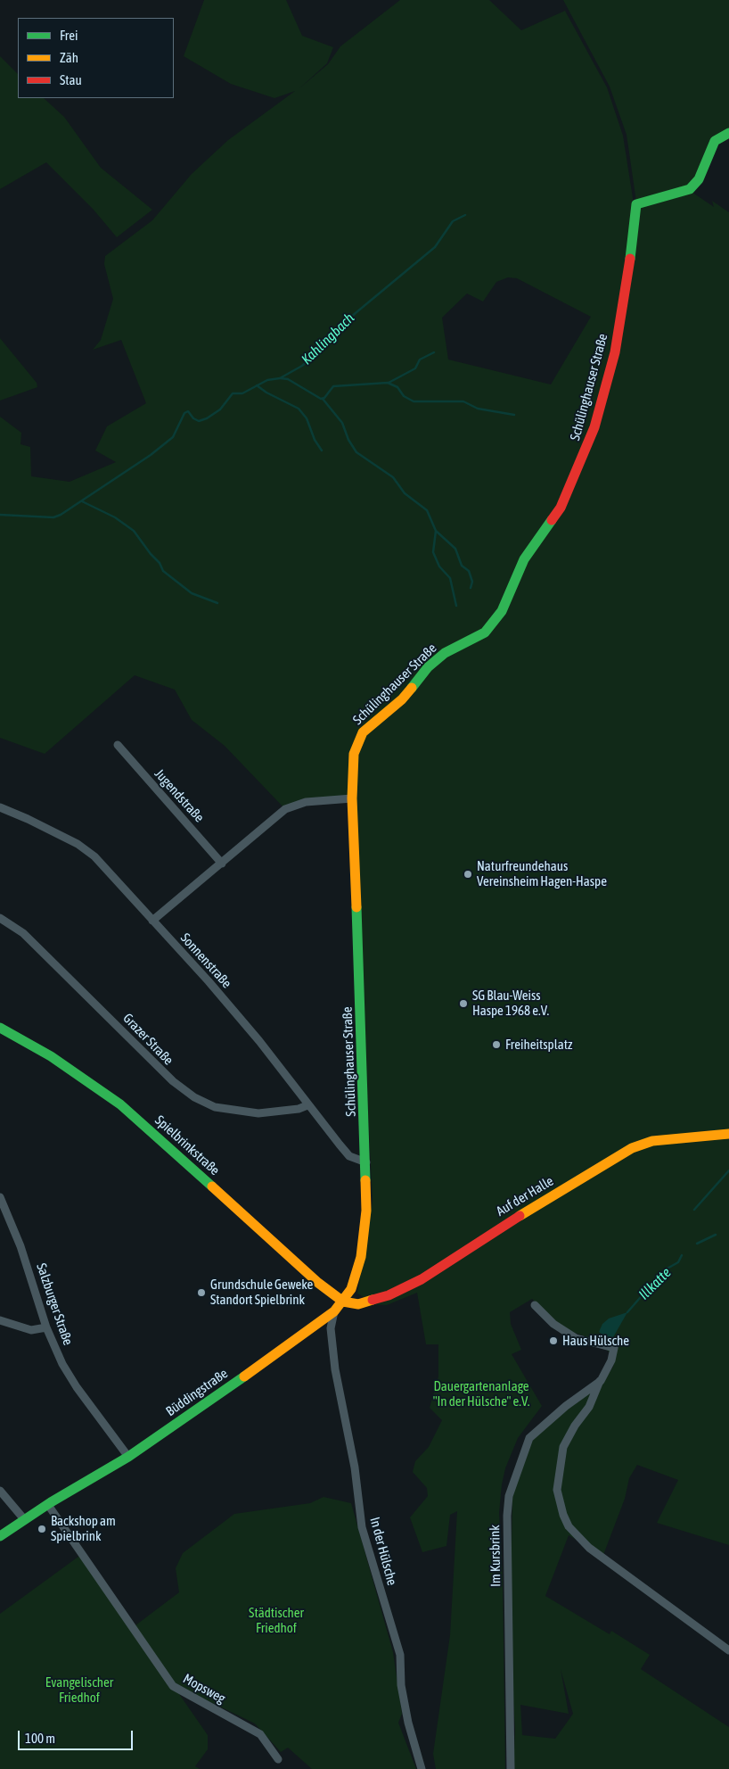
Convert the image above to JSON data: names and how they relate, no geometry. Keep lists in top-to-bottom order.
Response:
{
  "streets": {
    "street": [
      "Schülinghauser Straße",
      "Jugendstraße",
      "Sonnenstraße",
      "Grazer Straße",
      "Spielbrinkstraße",
      "Auf der Halle",
      "Salzburger Straße",
      "Büddingstraße",
      "In der Hülsche",
      "Im Kursbrink",
      "Mopsweg"
    ]
  },
  "crossings": [
    ["Schülinghauser Straße", "Sonnenstraße"],
    ["Schülinghauser Straße", "Büddingstraße"],
    ["Sonnenstraße", "Grazer Straße"],
    ["Spielbrinkstraße", "Auf der Halle"],
    ["Spielbrinkstraße", "Büddingstraße"],
    ["Auf der Halle", "Büddingstraße"],
    ["Salzburger Straße", "Büddingstraße"],
    ["Büddingstraße", "In der Hülsche"],
    ["Büddingstraße", "Mopsweg"]
  ],
  "water": ["Kahlingbach", "Illkatte"],
  "parks": ["Dauergartenanlage \"In der Hülsche\" e.V.", "Städtischer Friedhof", "Evangelischer Friedhof"],
  "places": [
    "Naturfreundehaus Vereinsheim Hagen-Haspe",
    "SG Blau-Weiss Haspe 1968 e.V.",
    "Freiheitsplatz",
    "Grundschule Geweke Standort Spielbrink",
    "Haus Hülsche",
    "Backshop am Spielbrink"
  ],
  "legend": ["Frei", "Zäh", "Stau"],
  "scale_bar": "100 m"
}
